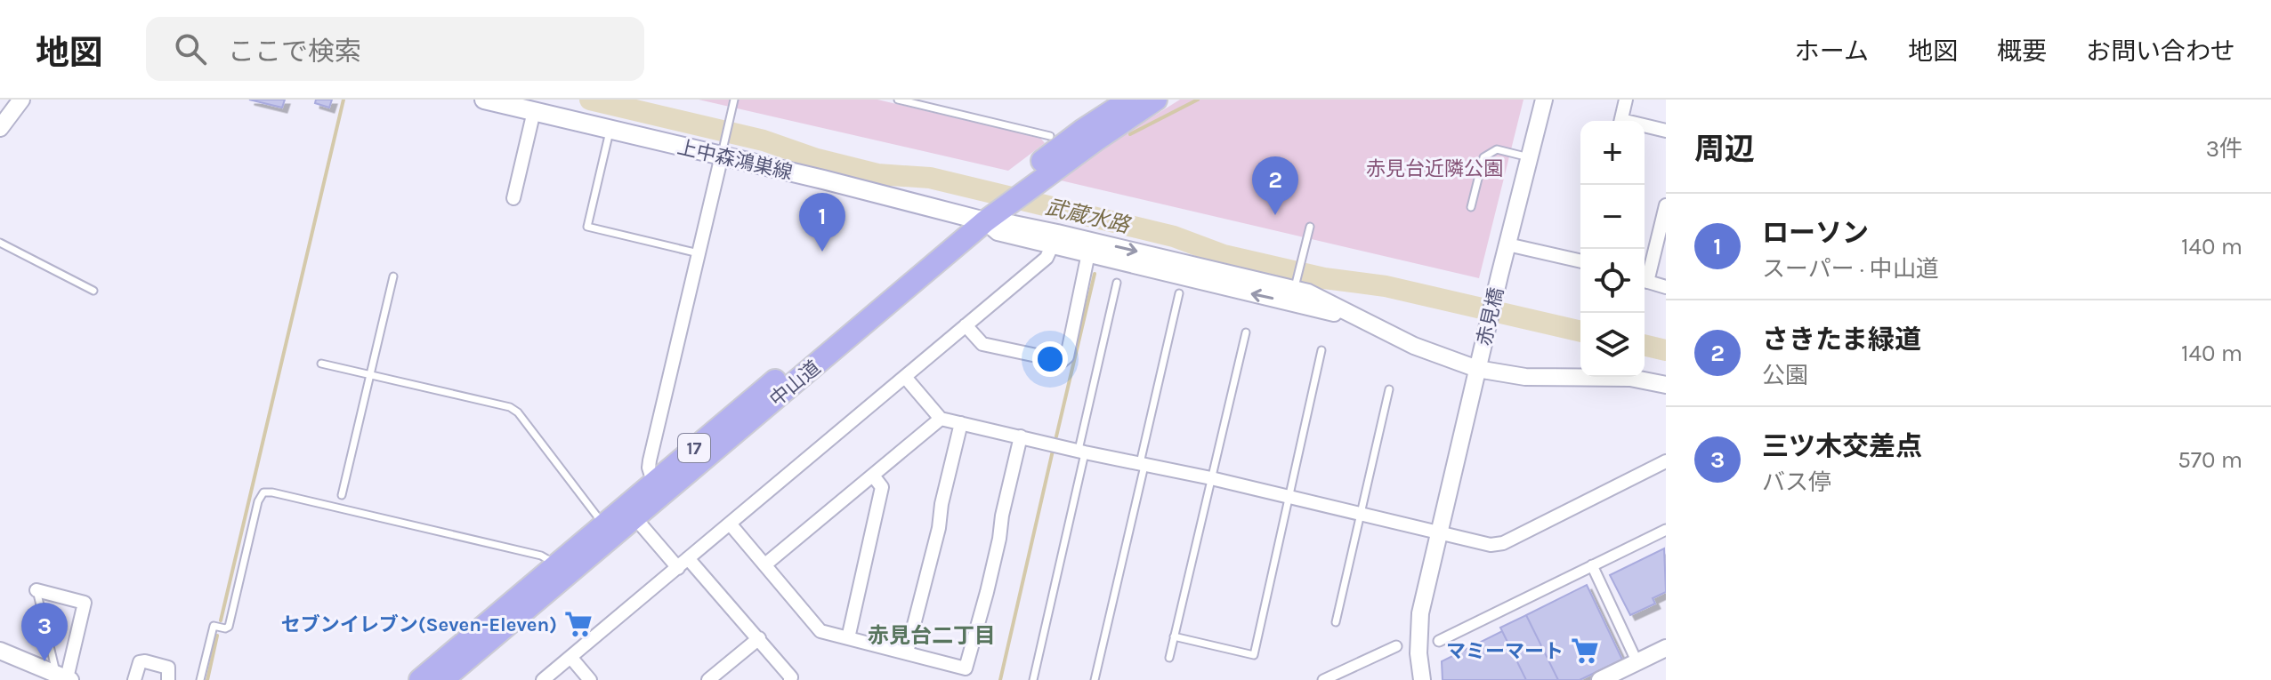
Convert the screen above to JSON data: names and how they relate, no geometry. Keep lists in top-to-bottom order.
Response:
{
  "streets": {
    "highway": ["中山道", "17"],
    "main road": ["上中森鴻巣線"],
    "street": ["赤見橋"]
  },
  "crossings": [
    ["上中森鴻巣線", "中山道"]
  ],
  "districts": ["赤見台二丁目"],
  "water": ["武蔵水路"],
  "parks": ["赤見台近隣公園"],
  "places": {
    "supermarket": ["セブンイレブン(Seven-Eleven)", "マミーマート"]
  },
  "page": {
    "header": "地図",
    "search": "ここで検索",
    "nav": [
      "ホーム",
      "地図",
      "概要",
      "お問い合わせ"
    ],
    "heading": ["周辺", "3件"],
    "map_buttons": ["+", "−"],
    "pins": ["2", "1", "3"],
    "list": [
      {
        "mark": "1",
        "name": "ローソン",
        "note": "スーパー · 中山道",
        "value": "140 m"
      },
      {
        "mark": "2",
        "name": "さきたま緑道",
        "note": "公園",
        "value": "140 m"
      },
      {
        "mark": "3",
        "name": "三ツ木交差点",
        "note": "バス停",
        "value": "570 m"
      }
    ]
  }
}
